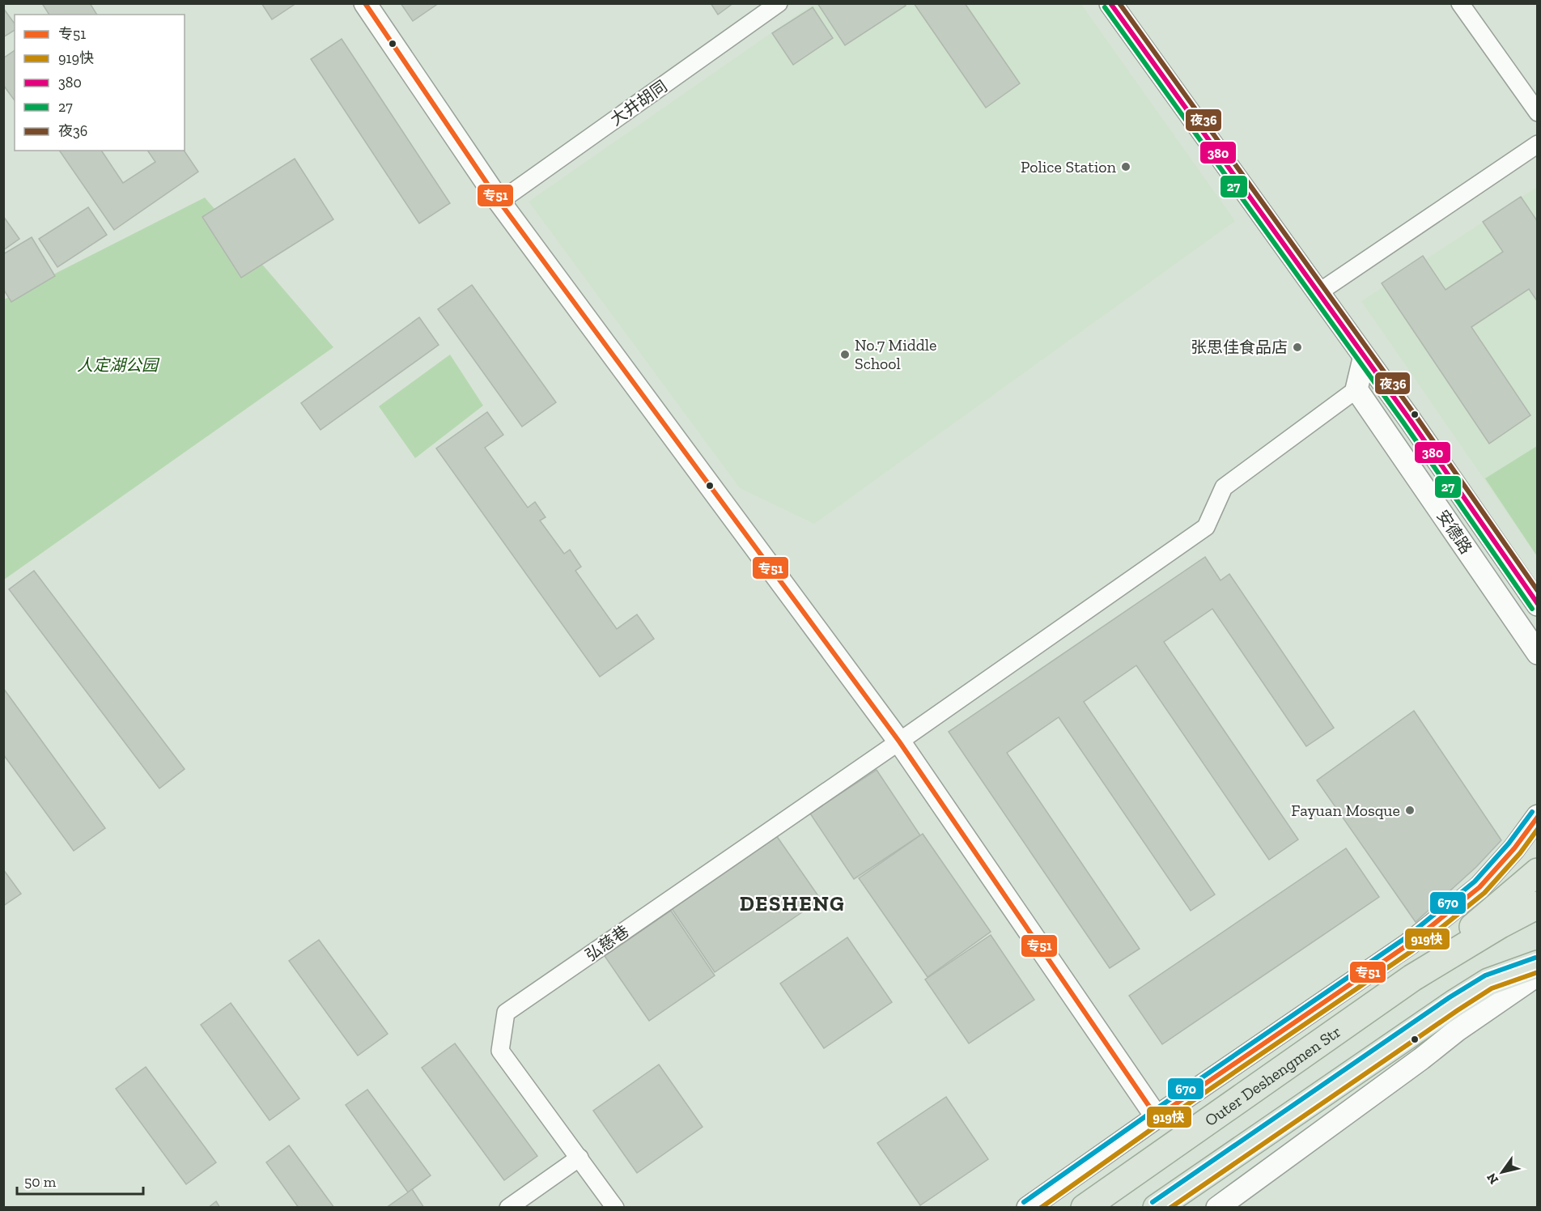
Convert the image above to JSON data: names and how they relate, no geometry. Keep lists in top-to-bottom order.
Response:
{
  "streets": {
    "highway": ["Outer Deshengmen Str"],
    "street": ["大井胡同", "安德路", "弘慈巷"]
  },
  "crossings": [
    ["安德路", "弘慈巷"]
  ],
  "districts": ["DESHENG"],
  "parks": ["人定湖公园"],
  "places": [
    "Police Station",
    "张思佳食品店",
    "No.7 Middle School",
    "Fayuan Mosque"
  ],
  "lines": [
    "transit line 专51",
    "transit line 380",
    "transit line 夜36",
    "transit line 27",
    "transit line 670",
    "transit line 919快"
  ],
  "legend": [
    "专51",
    "919快",
    "380",
    "27",
    "夜36"
  ],
  "scale_bar": "50 m",
  "north": "bottom left"
}
